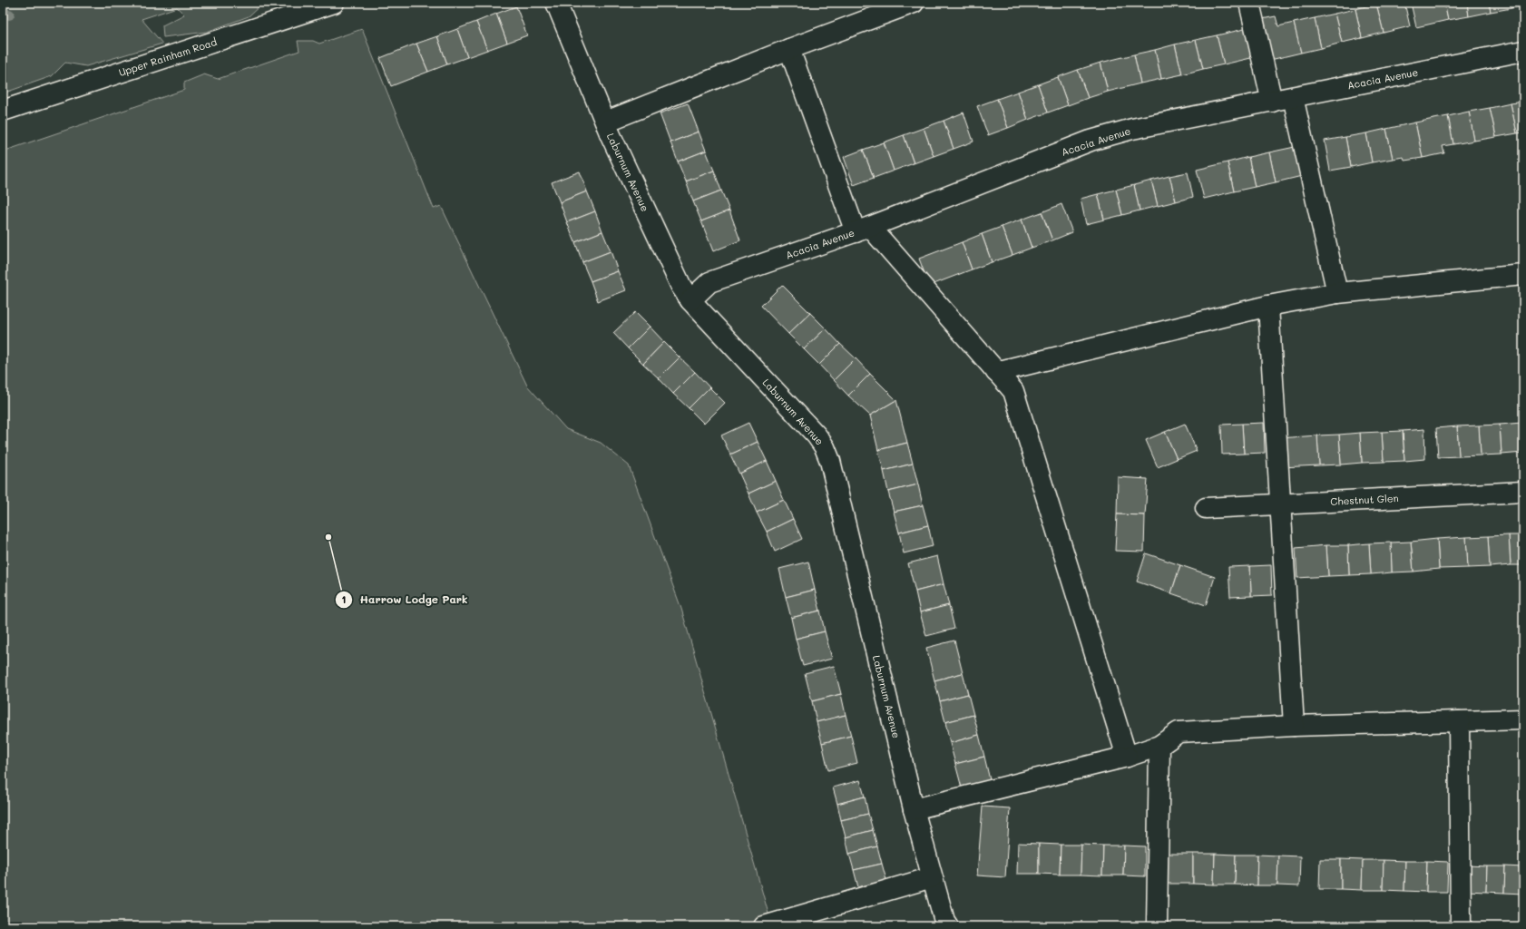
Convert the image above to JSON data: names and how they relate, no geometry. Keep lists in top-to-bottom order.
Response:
{
  "streets": {
    "street": [
      "Upper Rainham Road",
      "Acacia Avenue",
      "Laburnum Avenue",
      "Chestnut Glen"
    ]
  },
  "crossings": [
    ["Acacia Avenue", "Laburnum Avenue"]
  ],
  "places": ["Harrow Lodge Park"]
}
